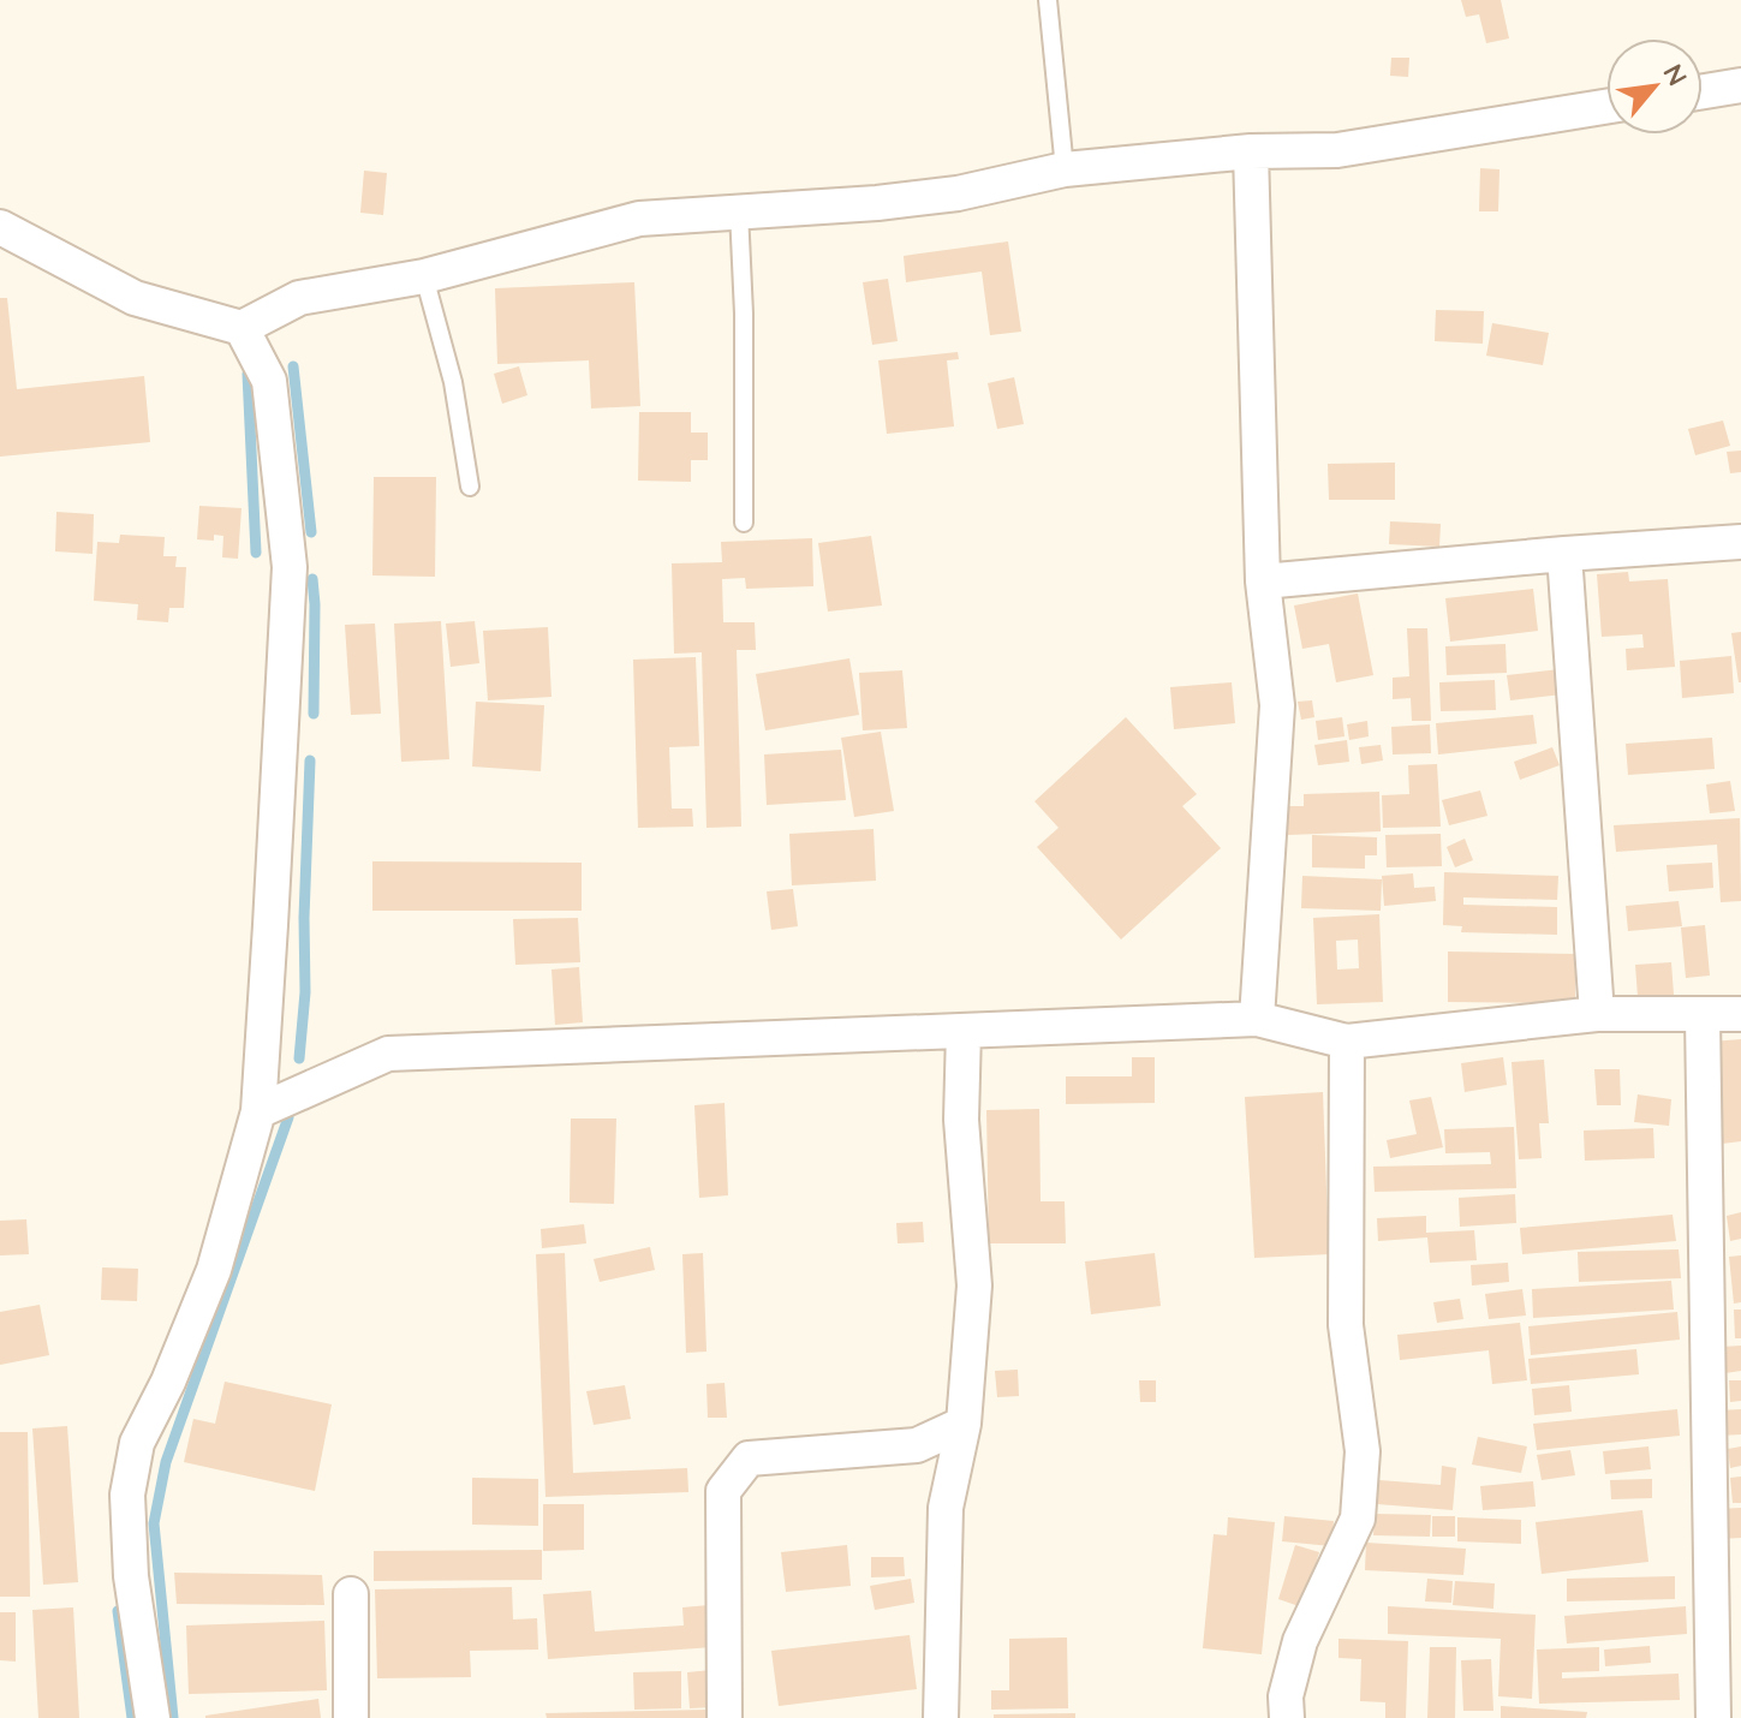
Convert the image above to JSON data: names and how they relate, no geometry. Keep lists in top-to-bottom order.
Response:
{
  "north": "top right"
}
